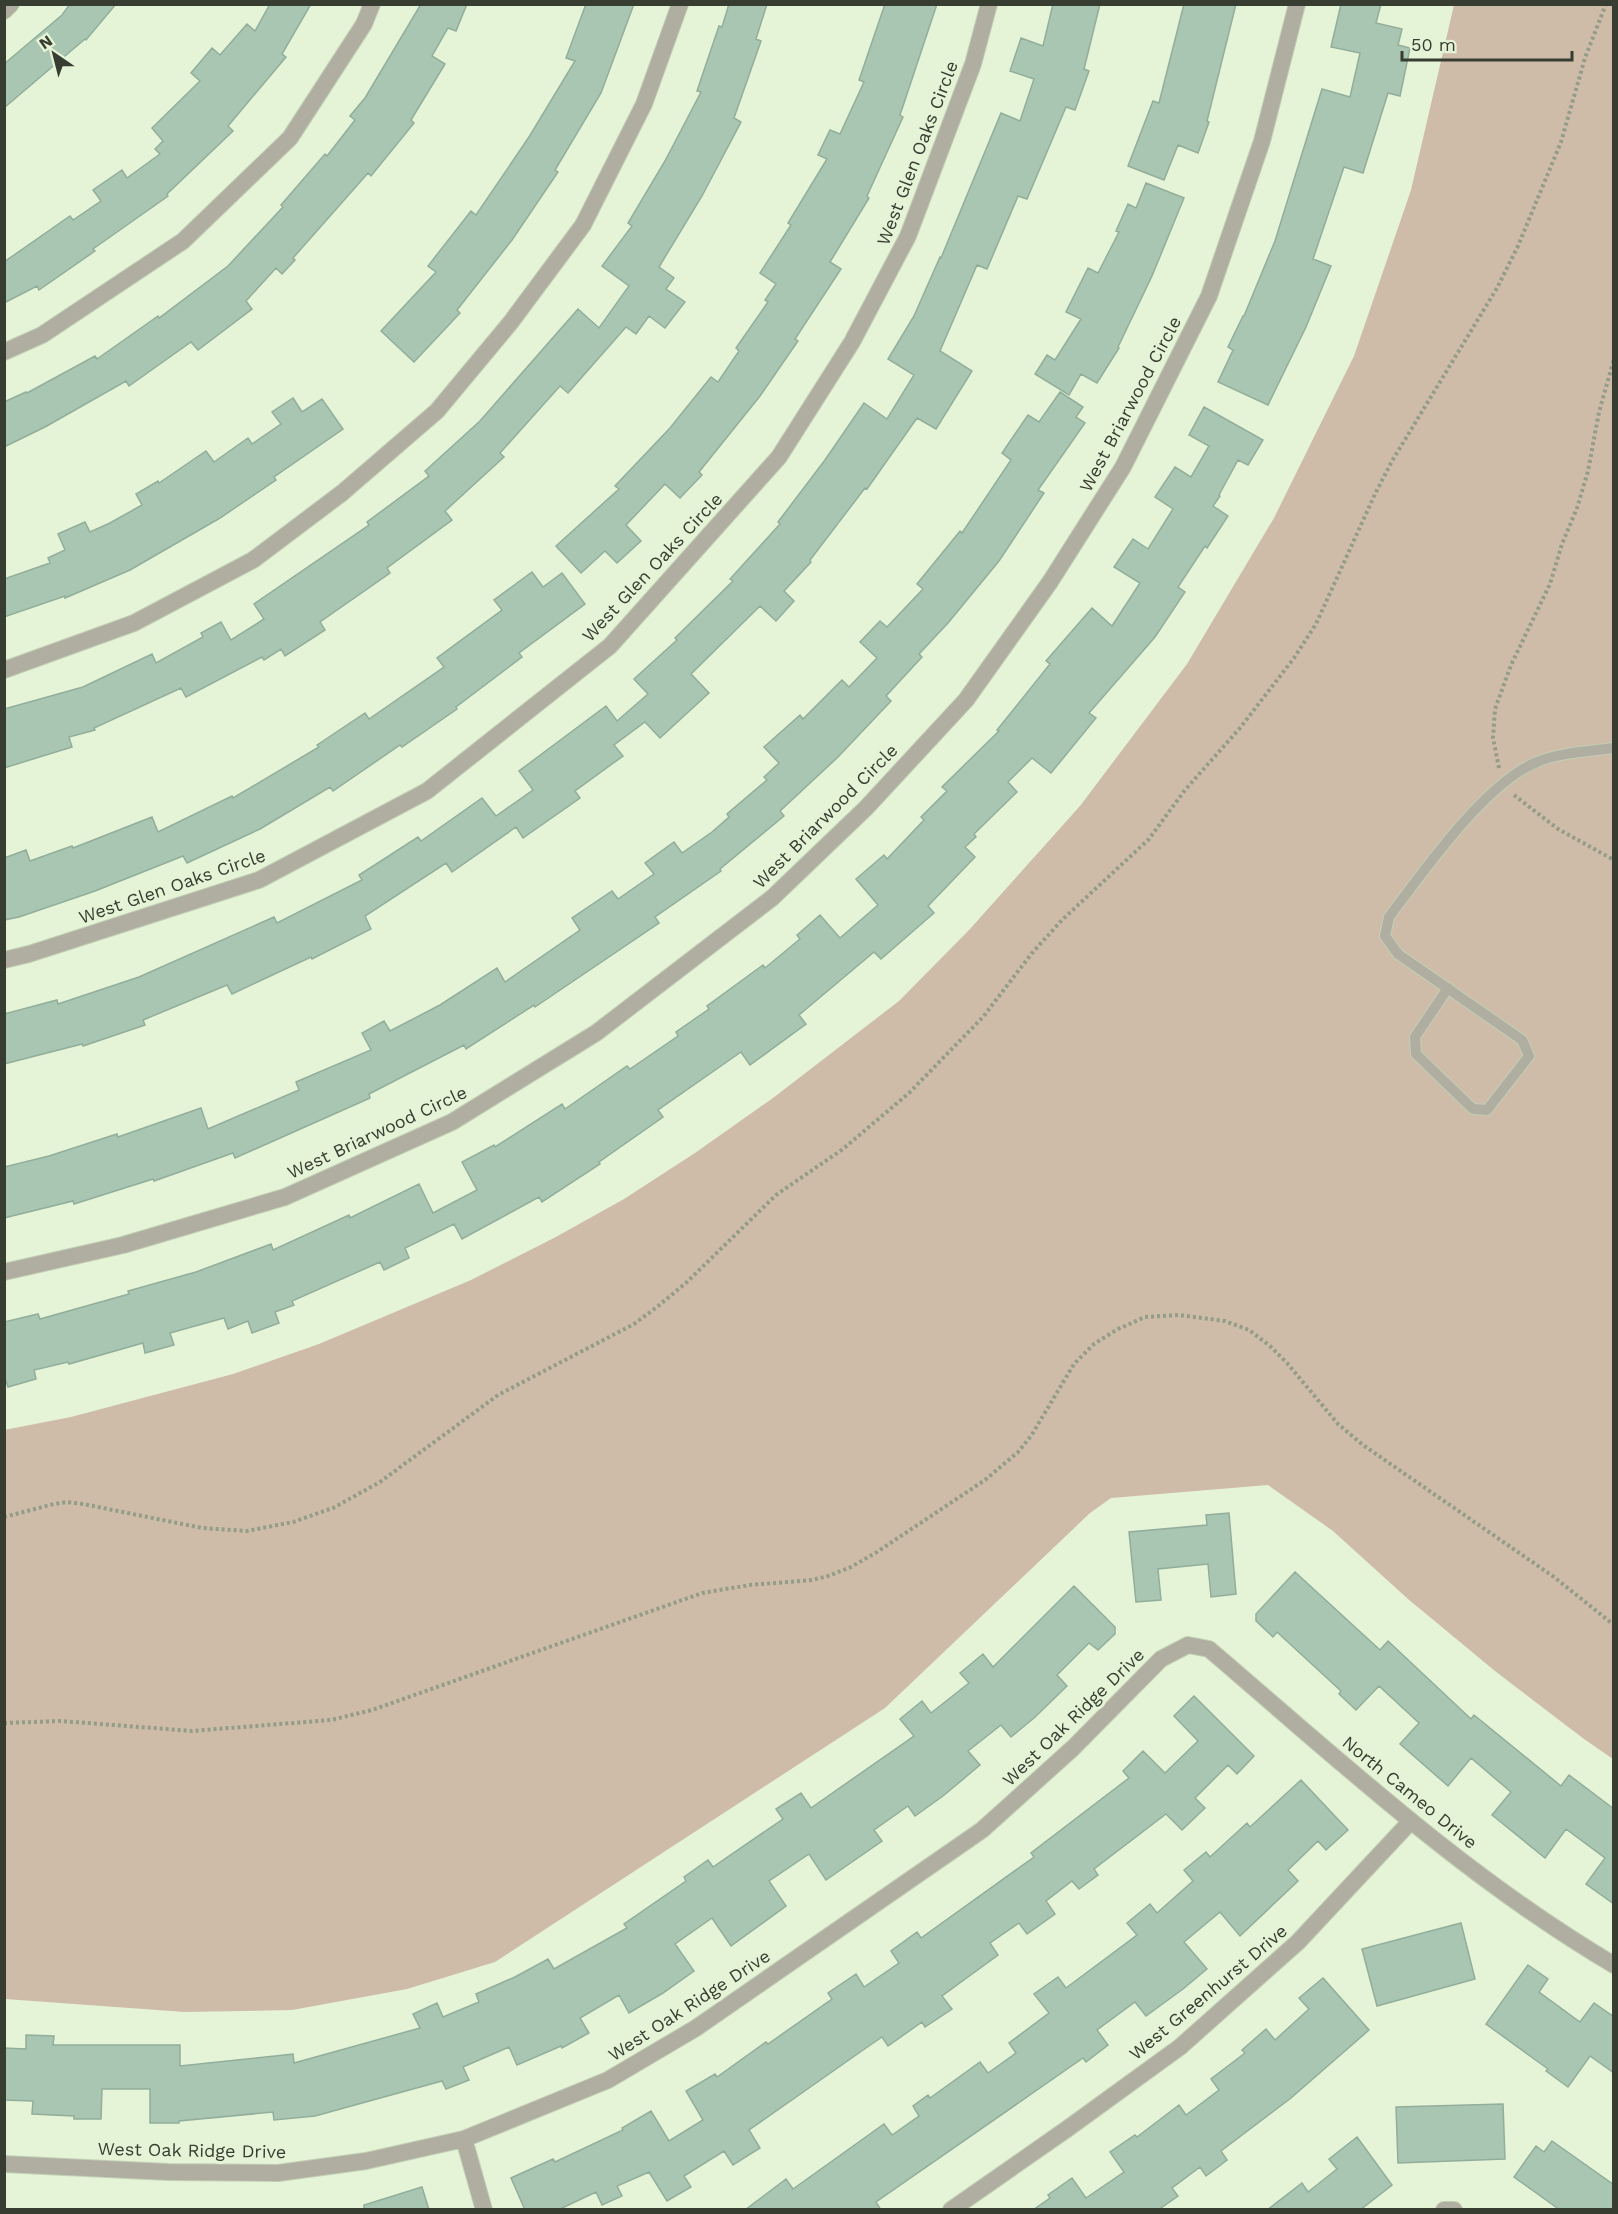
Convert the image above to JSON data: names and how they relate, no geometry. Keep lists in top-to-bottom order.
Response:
{
  "streets": {
    "street": [
      "West Glen Oaks Circle",
      "West Briarwood Circle",
      "West Oak Ridge Drive",
      "North Cameo Drive",
      "West Greenhurst Drive"
    ]
  },
  "crossings": [
    ["West Oak Ridge Drive", "North Cameo Drive"],
    ["North Cameo Drive", "West Greenhurst Drive"]
  ],
  "scale_bar": "50 m",
  "north": "top left"
}
